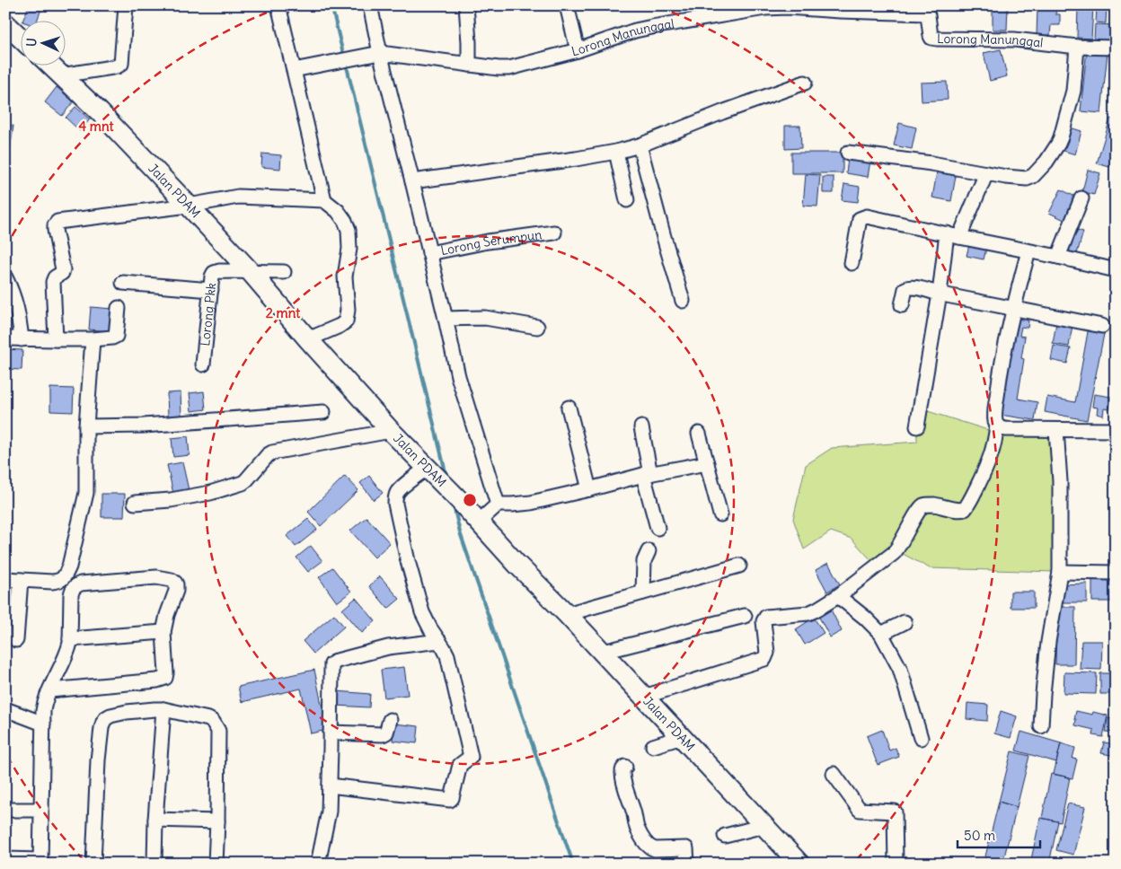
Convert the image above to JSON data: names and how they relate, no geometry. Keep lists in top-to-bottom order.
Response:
{
  "streets": {
    "street": [
      "Lorong Manunggal",
      "Jalan PDAM",
      "Lorong Serumpun",
      "Lorong Pkk"
    ]
  },
  "crossings": [
    ["Jalan PDAM", "Lorong Pkk"]
  ],
  "scale_bar": "50 m",
  "north": "left",
  "rings": ["4 mnt", "2 mnt"]
}
